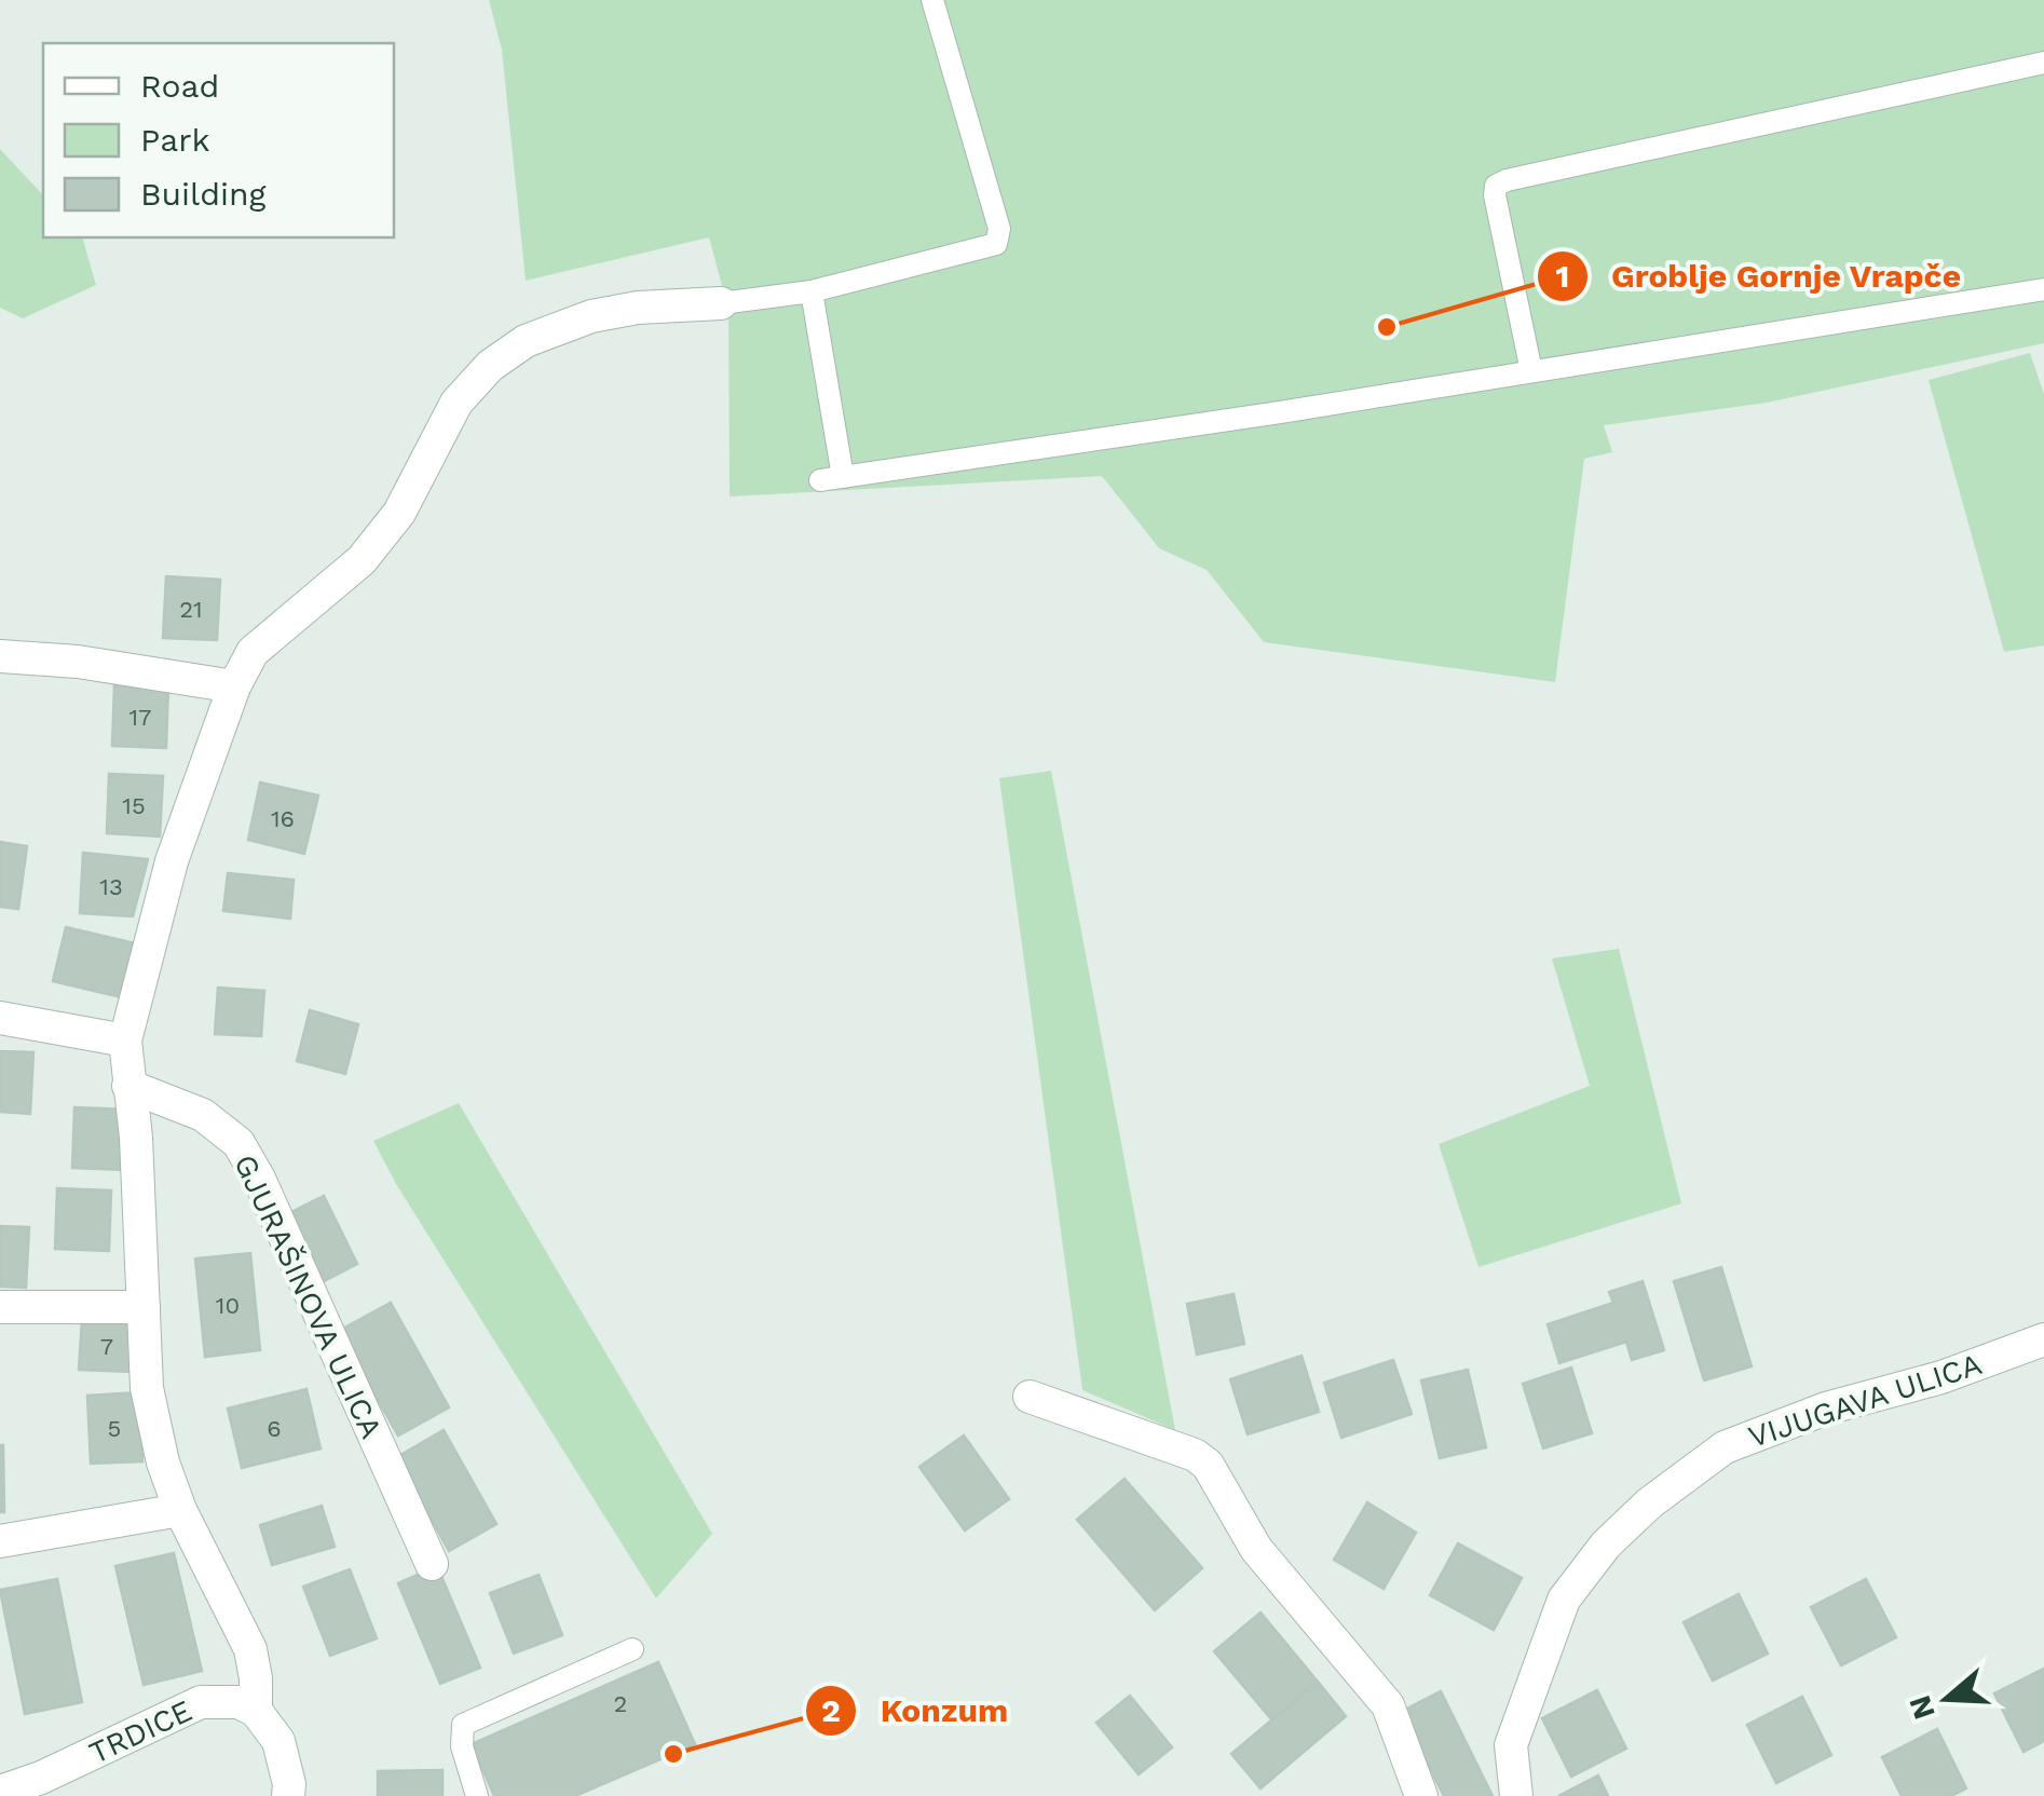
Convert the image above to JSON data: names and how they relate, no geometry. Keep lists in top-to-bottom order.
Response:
{
  "streets": {
    "street": ["GJURAŠINOVA ULICA", "VIJUGAVA ULICA", "TRDICE"]
  },
  "places": ["Groblje Gornje Vrapče", "Konzum"],
  "house_numbers": [
    "21",
    "17",
    "15",
    "16",
    "13",
    "10",
    "7",
    "5",
    "6",
    "2"
  ],
  "legend": ["Road", "Park", "Building"],
  "north": "left"
}
